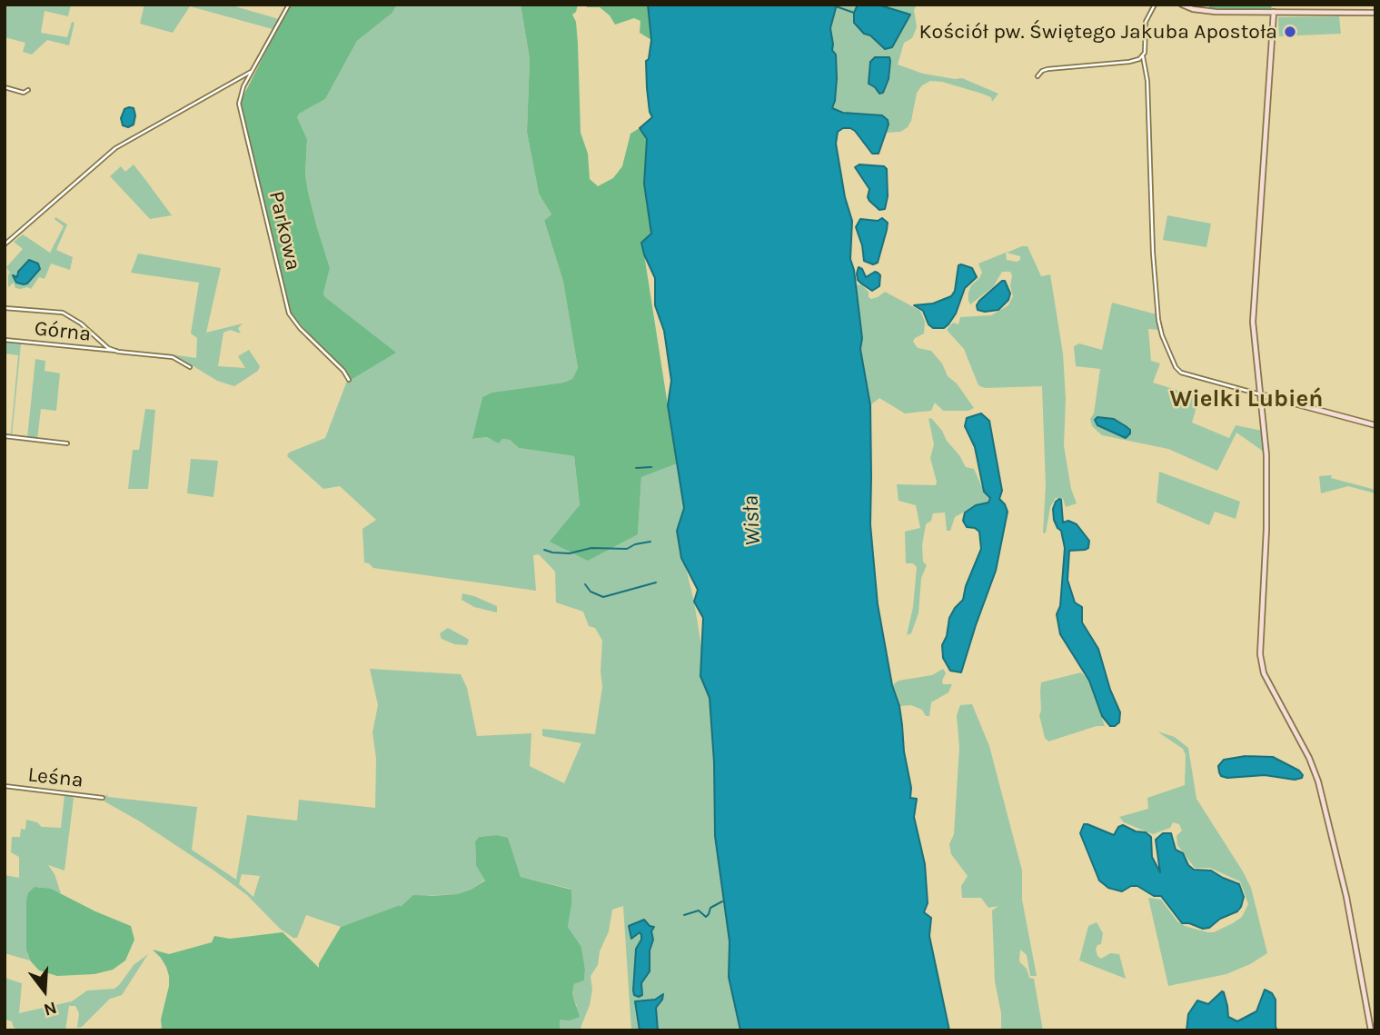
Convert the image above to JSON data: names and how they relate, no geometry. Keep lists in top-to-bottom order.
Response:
{
  "streets": {
    "street": ["Parkowa", "Górna", "Leśna"]
  },
  "districts": ["Wielki Lubień"],
  "water": ["Wisła"],
  "places": ["Kościół pw. Świętego Jakuba Apostoła"],
  "north": "bottom"
}
